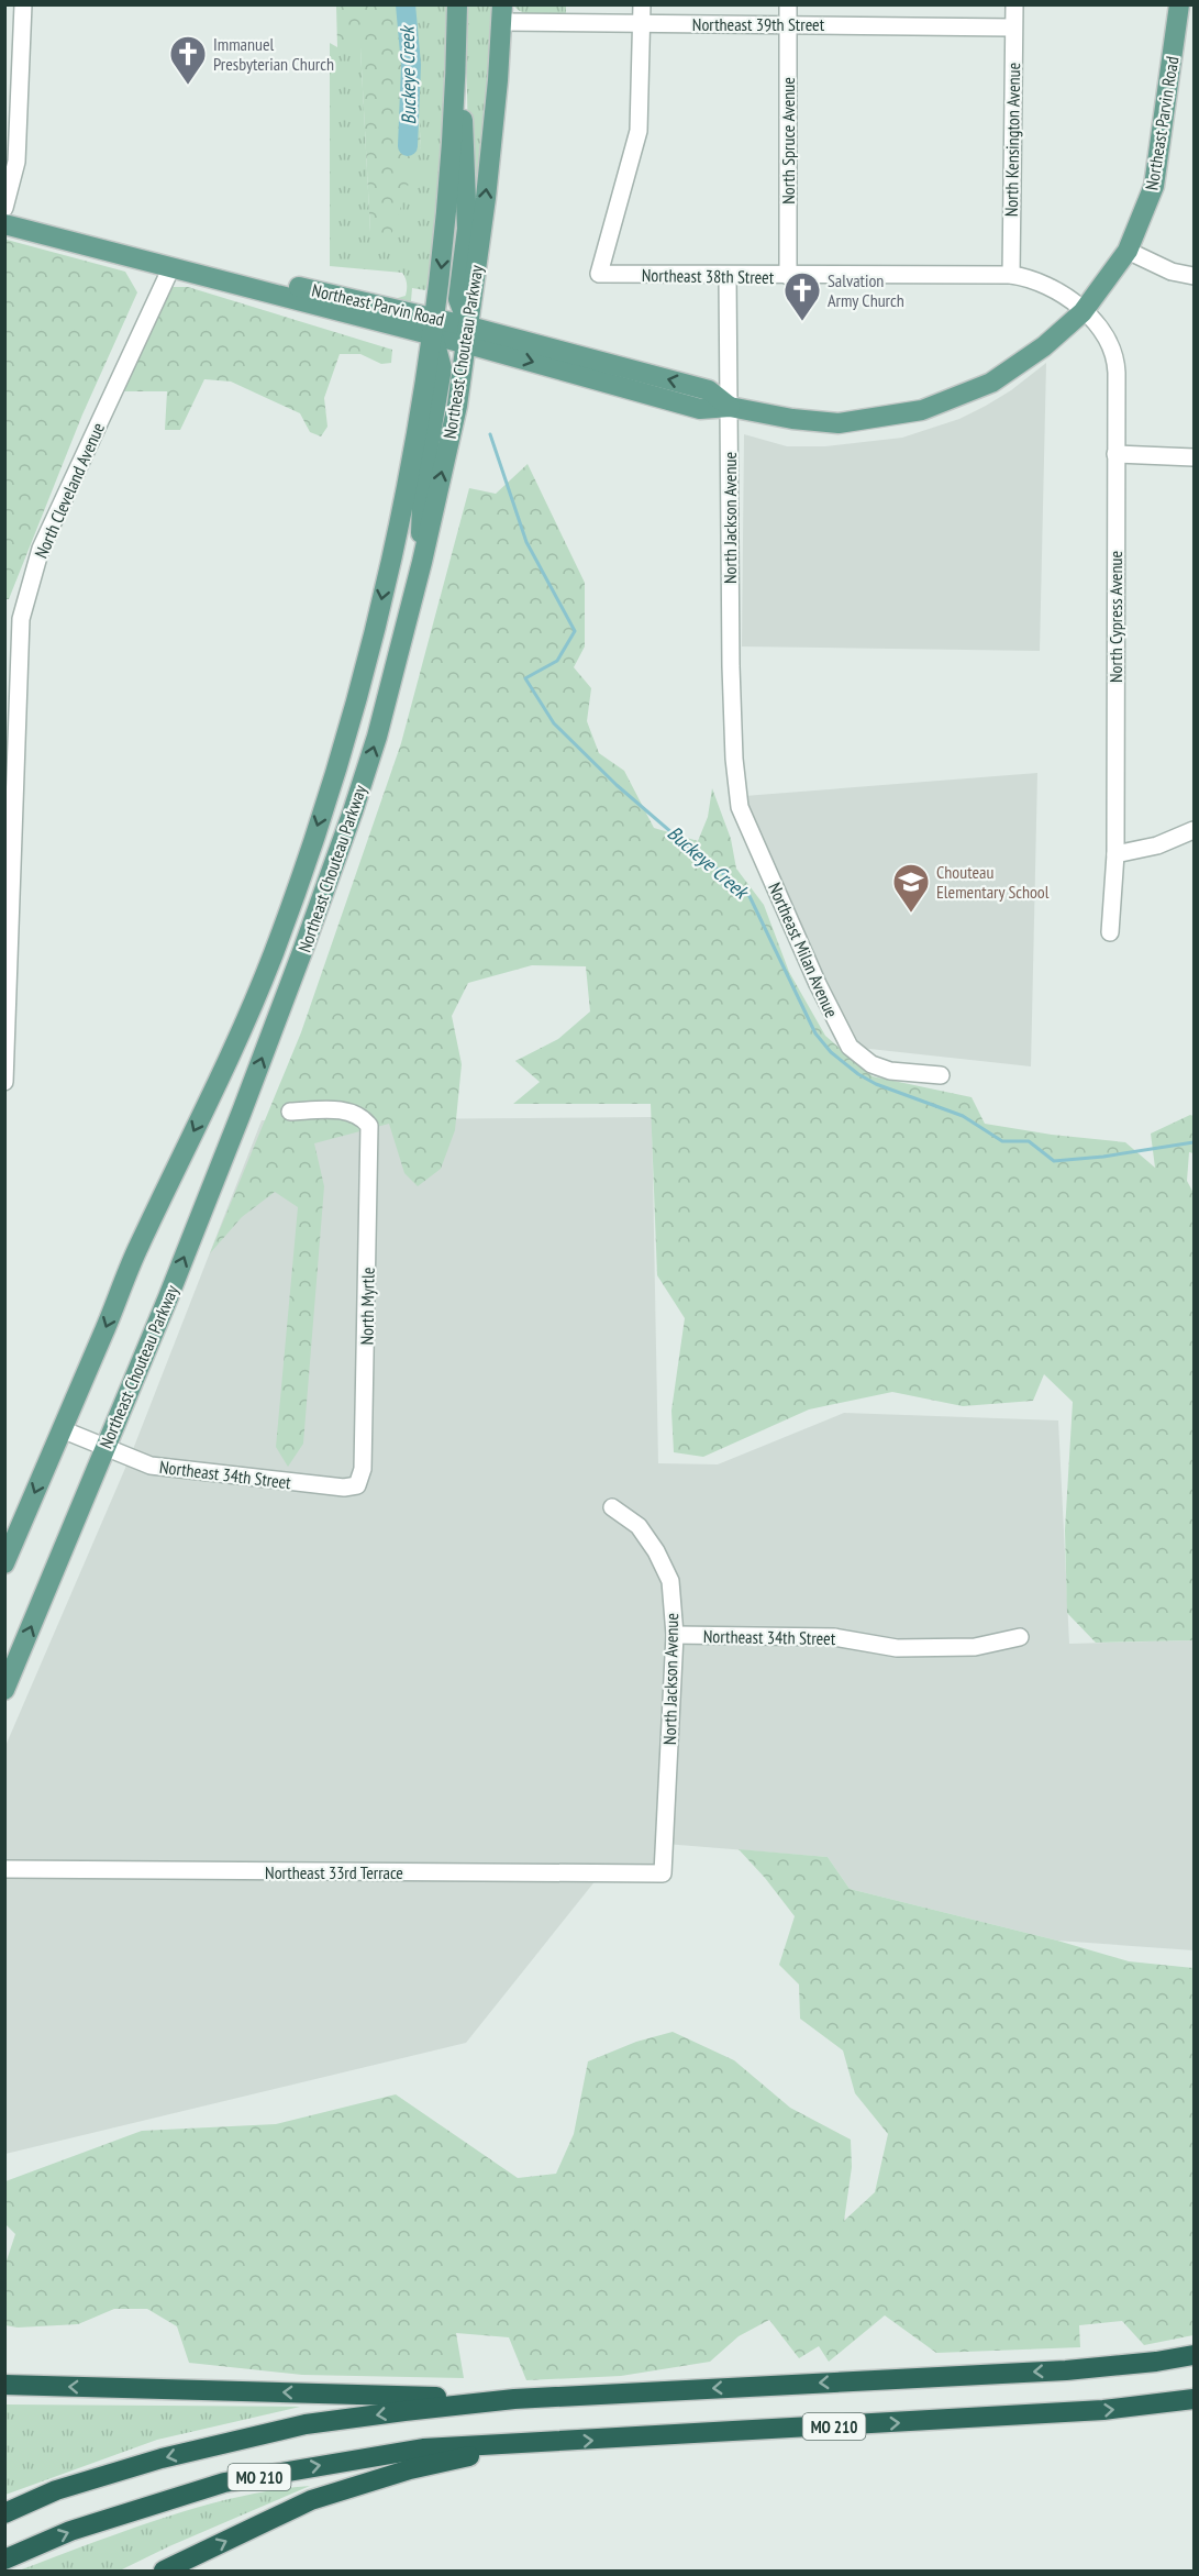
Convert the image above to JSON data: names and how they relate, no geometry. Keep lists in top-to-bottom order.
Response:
{
  "streets": {
    "highway": ["MO 210"],
    "main road": ["Northeast Parvin Road", "Northeast Chouteau Parkway"],
    "street": [
      "Northeast 39th Street",
      "North Kensington Avenue",
      "North Spruce Avenue",
      "Northeast 38th Street",
      "North Cleveland Avenue",
      "North Jackson Avenue",
      "North Cypress Avenue",
      "Northeast Milan Avenue",
      "North Myrtle",
      "Northeast 34th Street",
      "Northeast 33rd Terrace"
    ]
  },
  "crossings": [
    ["Northeast 39th Street", "North Kensington Avenue"],
    ["Northeast 39th Street", "North Spruce Avenue"],
    ["Northeast 39th Street", "Northeast 38th Street"],
    ["Northeast 39th Street", "Northeast Chouteau Parkway"],
    ["Northeast Parvin Road", "Northeast 38th Street"],
    ["Northeast Parvin Road", "Northeast Chouteau Parkway"],
    ["Northeast Parvin Road", "North Cleveland Avenue"],
    ["Northeast Parvin Road", "North Jackson Avenue"],
    ["Northeast Parvin Road", "North Cypress Avenue"],
    ["North Kensington Avenue", "Northeast 38th Street"],
    ["North Spruce Avenue", "Northeast 38th Street"],
    ["Northeast 38th Street", "North Jackson Avenue"],
    ["Northeast 38th Street", "North Cypress Avenue"],
    ["Northeast Chouteau Parkway", "Northeast 34th Street"],
    ["North Jackson Avenue", "Northeast Milan Avenue"],
    ["North Jackson Avenue", "Northeast 34th Street"],
    ["North Jackson Avenue", "Northeast 33rd Terrace"],
    ["North Myrtle", "Northeast 34th Street"]
  ],
  "water": ["Buckeye Creek"],
  "places": {
    "church": ["Immanuel Presbyterian Church", "Salvation Army Church"],
    "school or university": ["Chouteau Elementary School"]
  }
}
